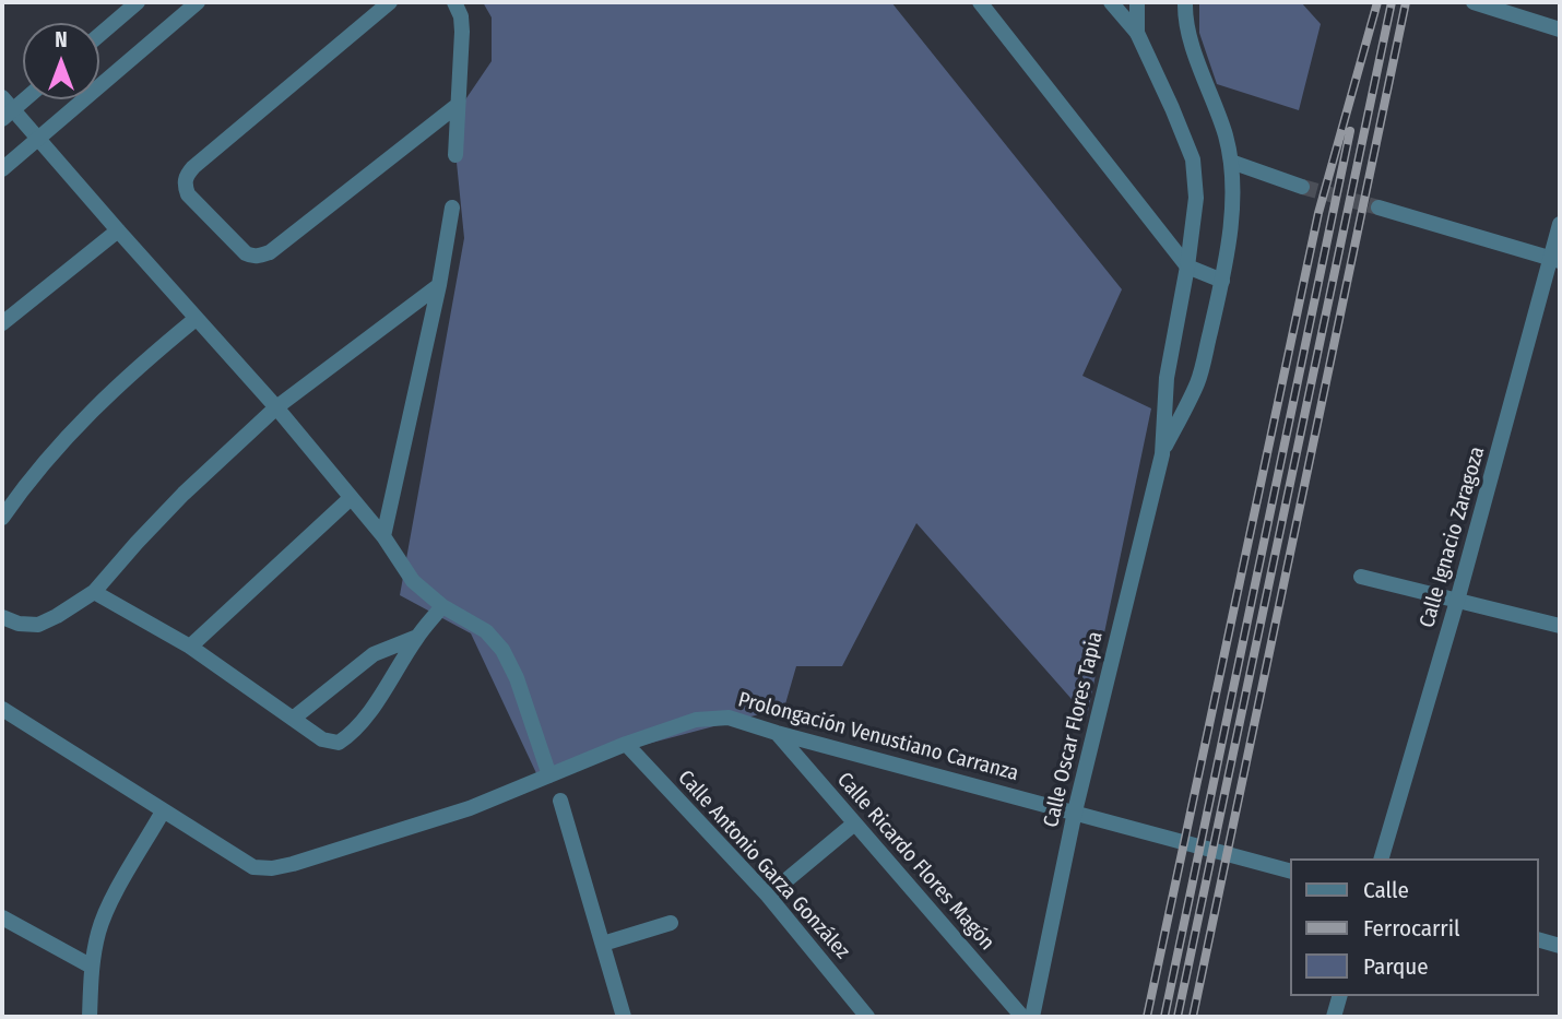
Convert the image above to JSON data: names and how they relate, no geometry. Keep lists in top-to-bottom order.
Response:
{
  "streets": {
    "street": [
      "Calle Ignacio Zaragoza",
      "Calle Oscar Flores Tapia",
      "Prolongación Venustiano Carranza",
      "Calle Ricardo Flores Magón",
      "Calle Antonio Garza González"
    ]
  },
  "crossings": [
    ["Calle Oscar Flores Tapia", "Prolongación Venustiano Carranza"],
    ["Prolongación Venustiano Carranza", "Calle Ricardo Flores Magón"],
    ["Prolongación Venustiano Carranza", "Calle Antonio Garza González"]
  ],
  "legend": ["Calle", "Ferrocarril", "Parque"],
  "north": "top"
}
